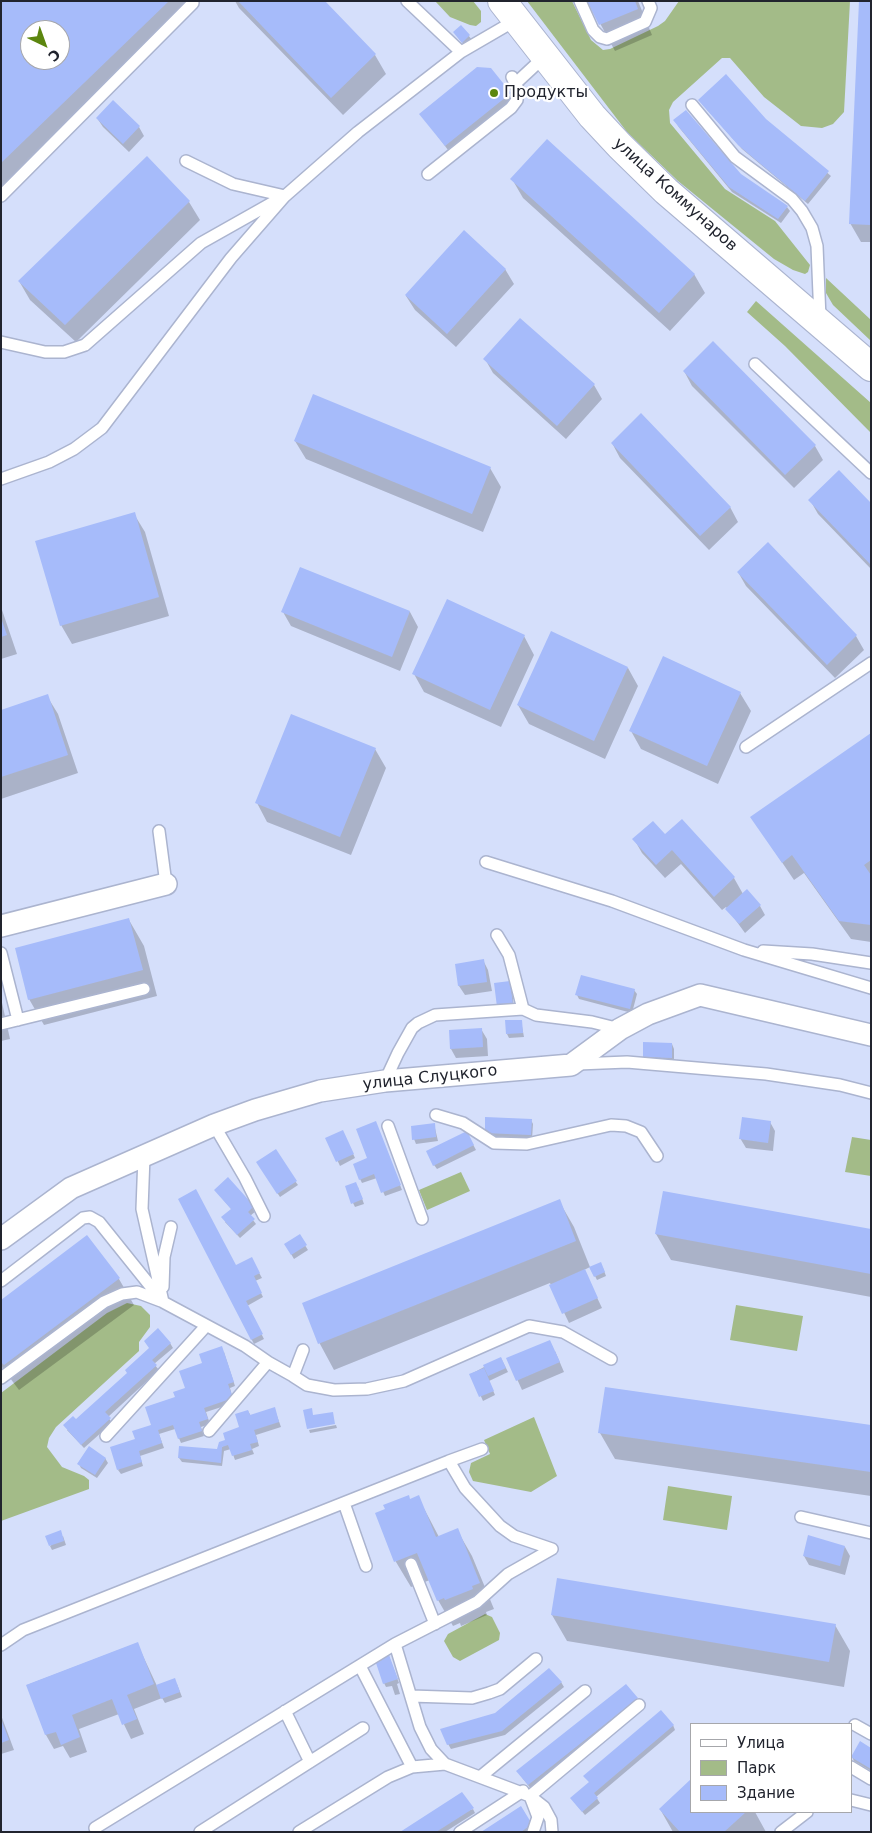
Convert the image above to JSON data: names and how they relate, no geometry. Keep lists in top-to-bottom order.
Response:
{
  "streets": {
    "main road": ["улица Коммунаров"],
    "street": ["улица Слуцкого"]
  },
  "places": ["Продукты"],
  "legend": ["Улица", "Парк", "Здание"],
  "north": "bottom right"
}
